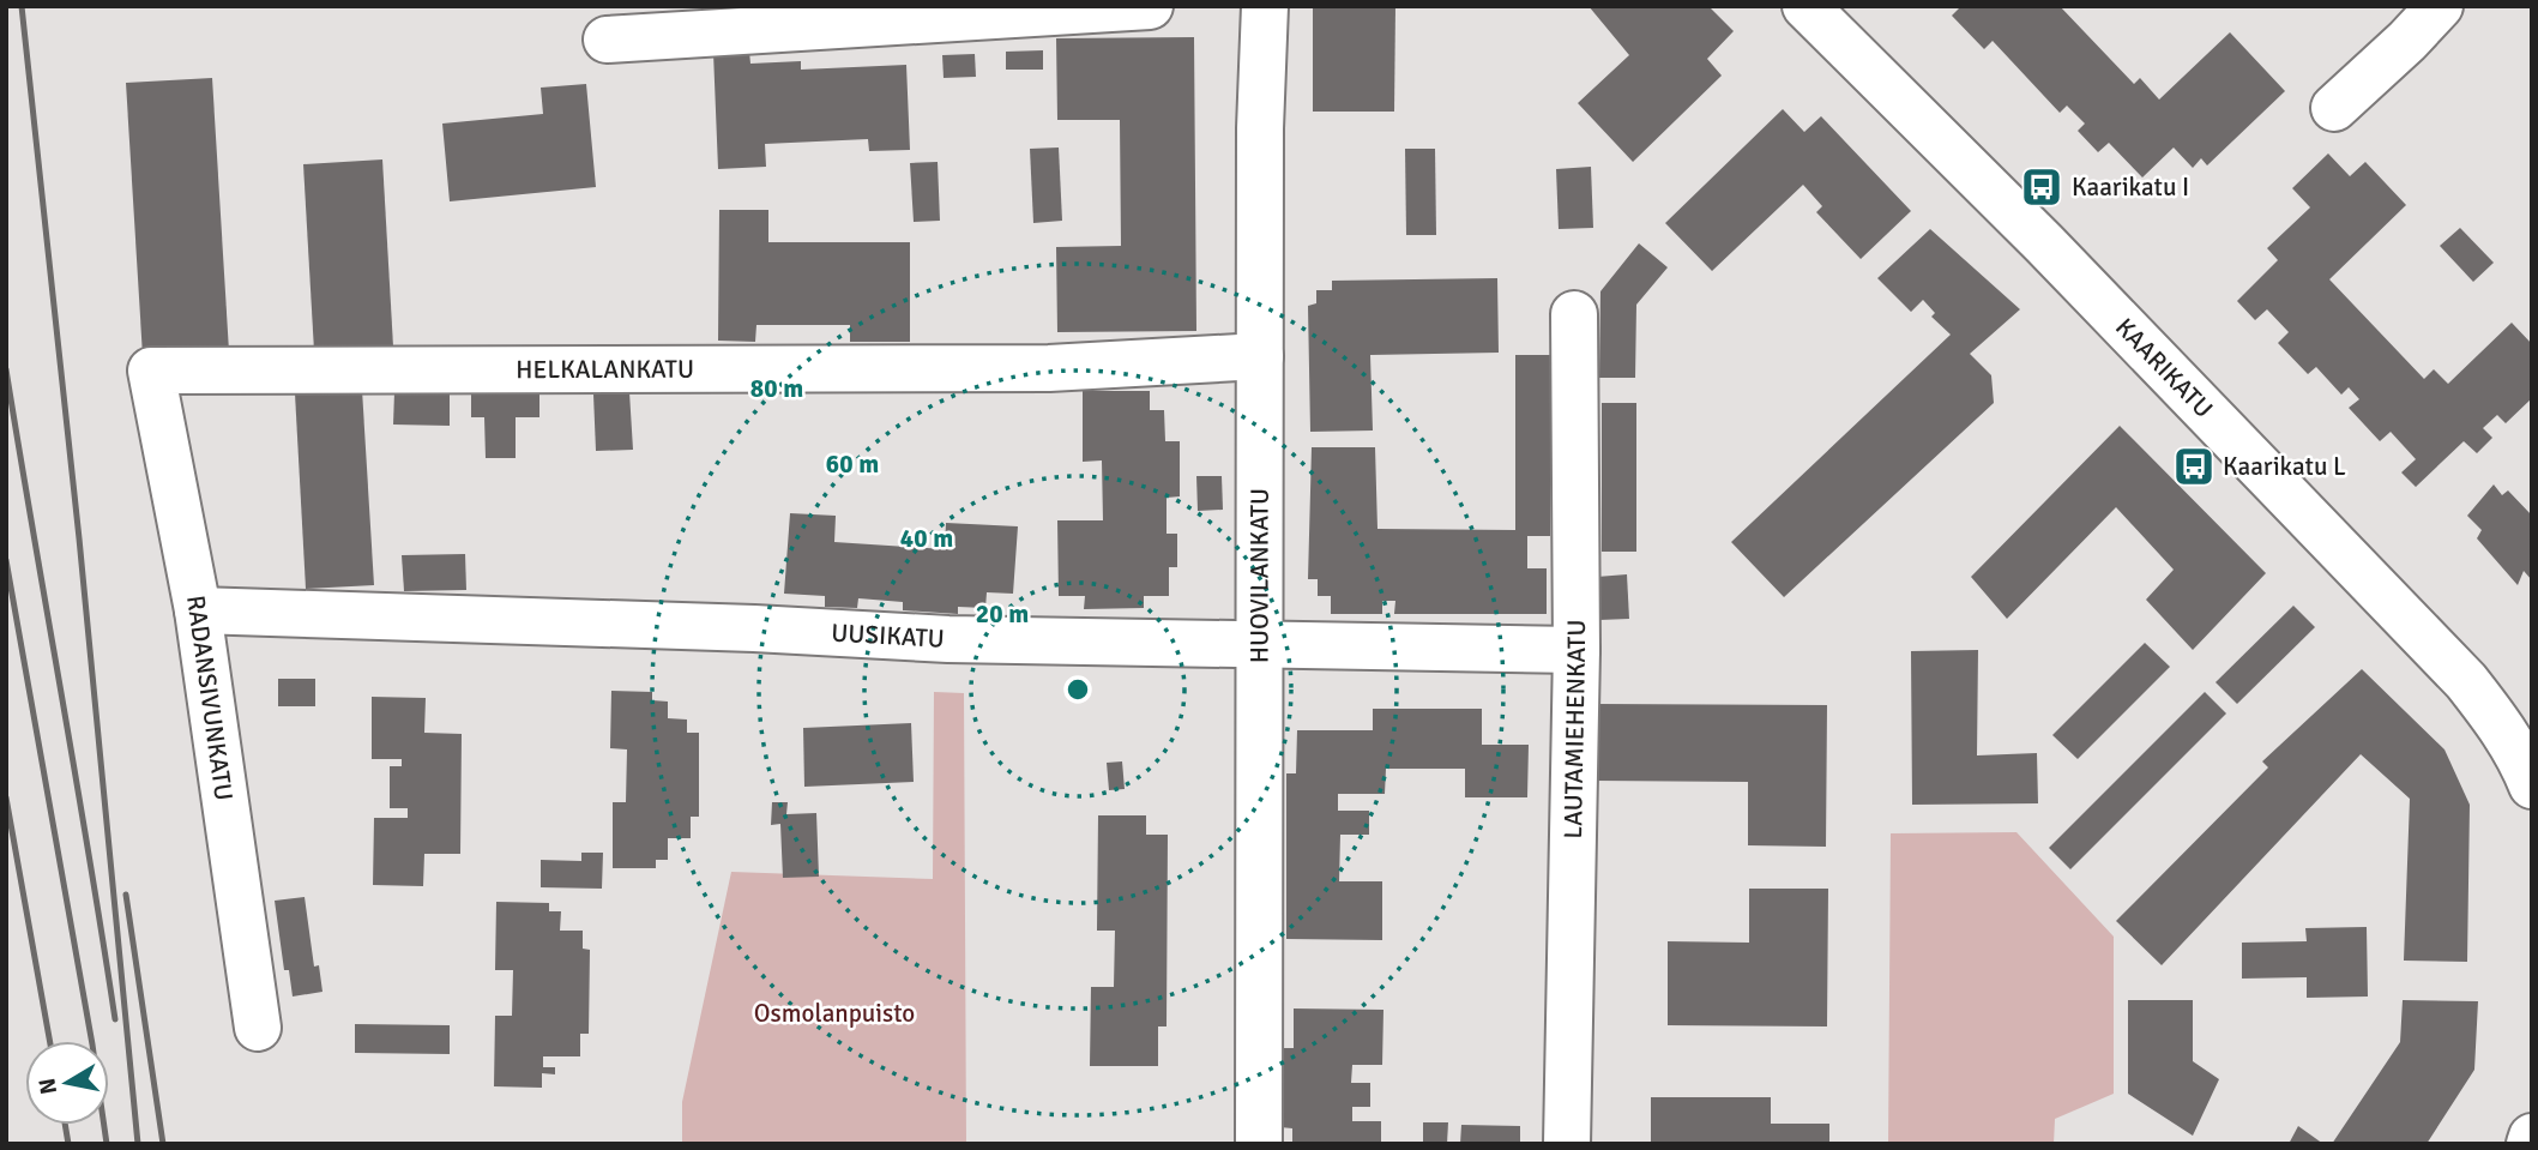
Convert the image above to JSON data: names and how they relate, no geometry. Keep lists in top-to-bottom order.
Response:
{
  "streets": {
    "street": [
      "KAARIKATU",
      "HELKALANKATU",
      "HUOVILANKATU",
      "UUSIKATU",
      "RADANSIVUNKATU",
      "LAUTAMIEHENKATU"
    ]
  },
  "crossings": [
    ["HELKALANKATU", "HUOVILANKATU"],
    ["HELKALANKATU", "RADANSIVUNKATU"],
    ["HUOVILANKATU", "UUSIKATU"],
    ["UUSIKATU", "RADANSIVUNKATU"],
    ["UUSIKATU", "LAUTAMIEHENKATU"]
  ],
  "parks": ["Osmolanpuisto"],
  "places": {
    "bus stop": ["Kaarikatu I", "Kaarikatu L"]
  },
  "north": "left",
  "rings": [
    "80 m",
    "60 m",
    "40 m",
    "20 m"
  ]
}
